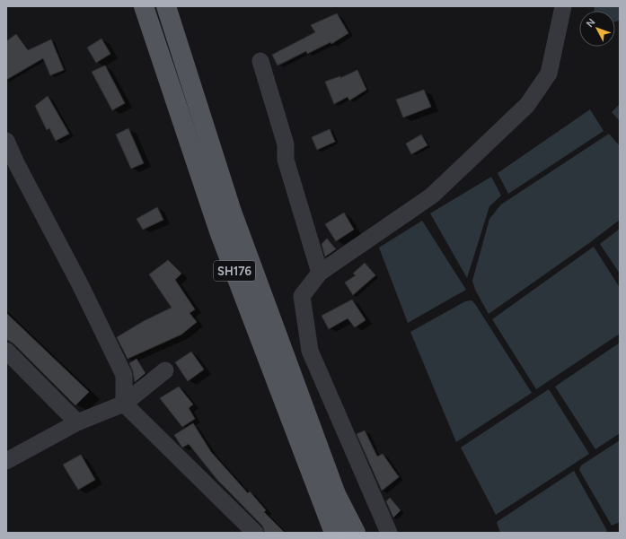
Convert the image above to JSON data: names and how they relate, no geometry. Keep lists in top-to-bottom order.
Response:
{
  "streets": {
    "main road": ["SH176"]
  },
  "north": "top left"
}
